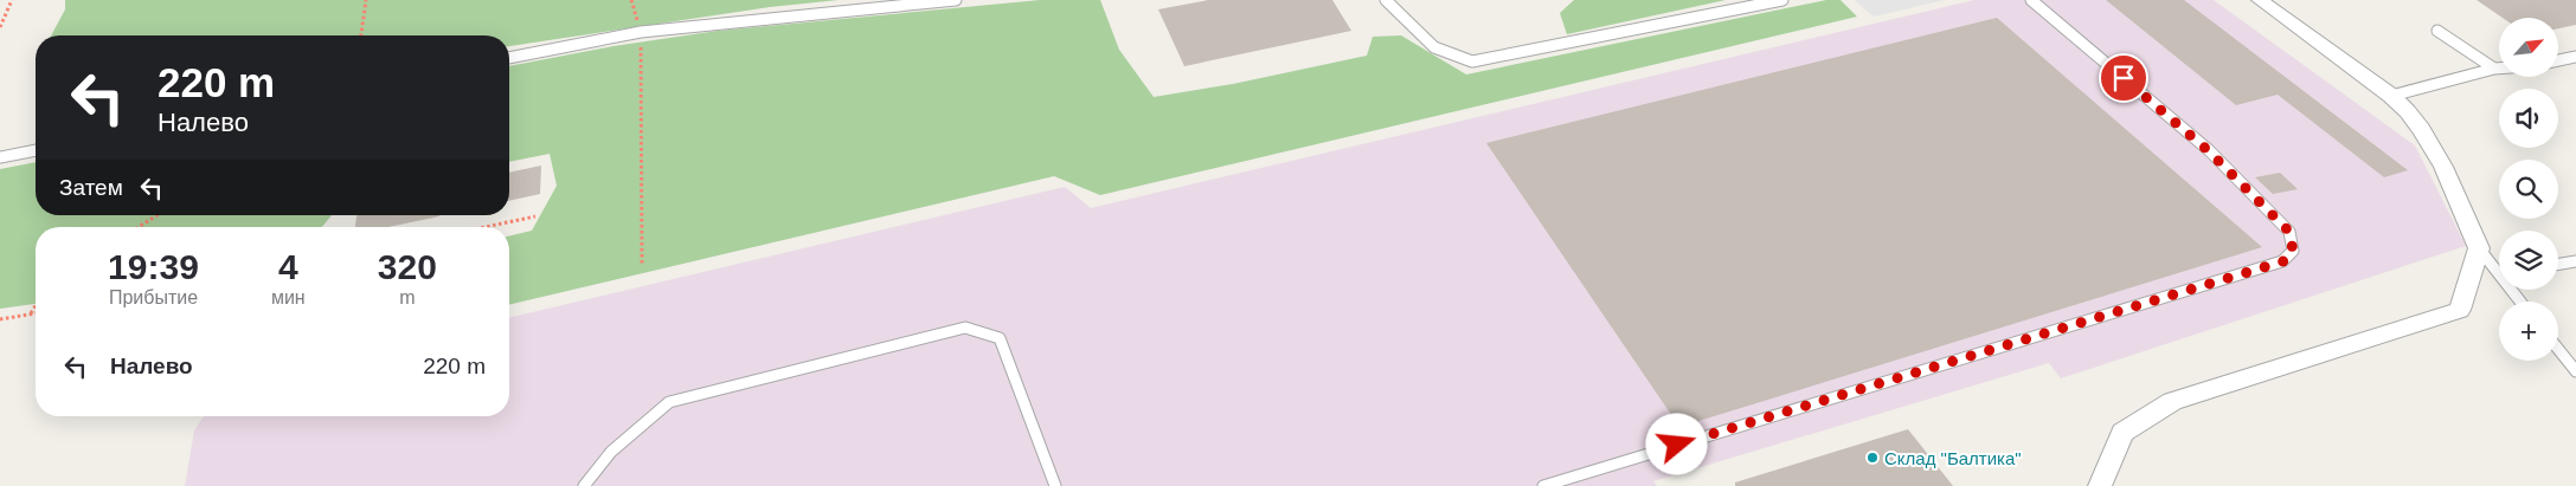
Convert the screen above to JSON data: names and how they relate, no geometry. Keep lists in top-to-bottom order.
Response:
{
  "places": ["Склад \"Балтика\""],
  "north": "top right",
  "page": {
    "map_buttons": "+",
    "turn": ["220 m", "Налево"],
    "then": "Затем",
    "eta": [
      "19:39",
      "Прибытие",
      "4",
      "мин",
      "320",
      "m"
    ],
    "list": [
      {
        "name": "Налево",
        "value": "220 m"
      }
    ]
  }
}
